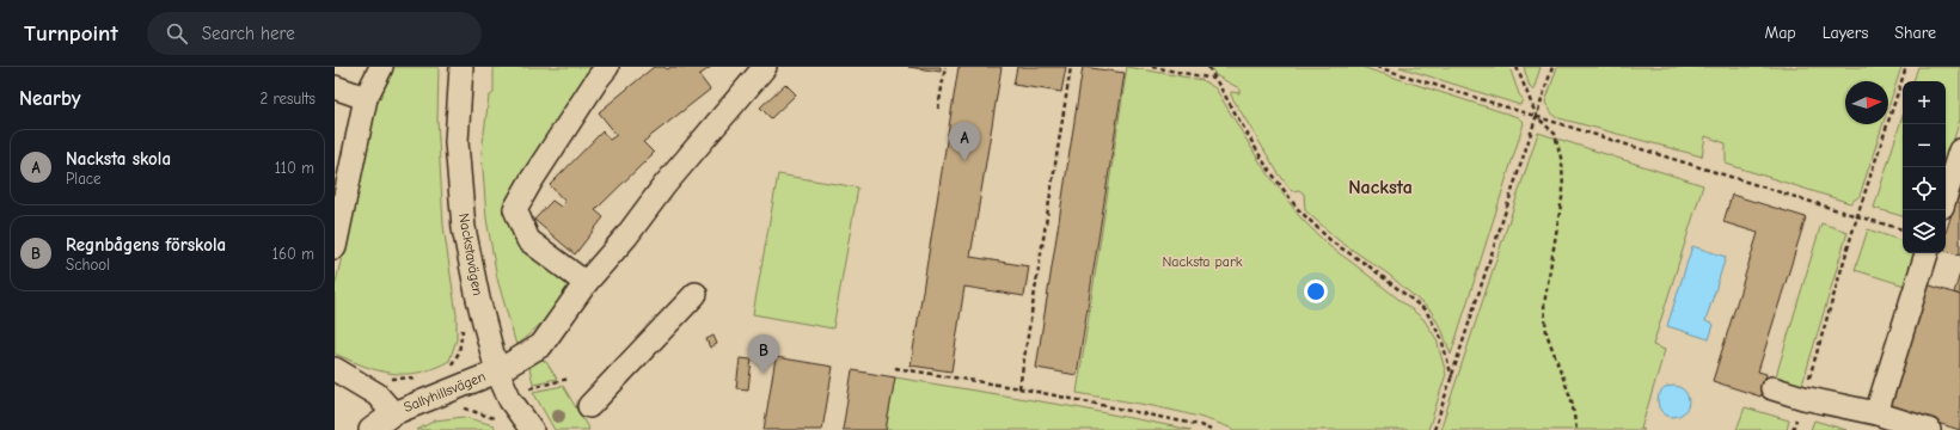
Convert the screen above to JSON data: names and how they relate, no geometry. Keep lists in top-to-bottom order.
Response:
{
  "streets": {
    "street": ["Nackstavägen", "Sallyhillsvägen"]
  },
  "crossings": [
    ["Nackstavägen", "Sallyhillsvägen"]
  ],
  "districts": ["Nacksta"],
  "parks": ["Nacksta park"],
  "north": "right",
  "page": {
    "header": "Turnpoint",
    "search": "Search here",
    "nav": ["Map", "Layers", "Share"],
    "heading": ["Nearby", "2 results"],
    "map_buttons": ["+", "−"],
    "pins": ["A", "B"],
    "list": [
      {
        "mark": "A",
        "name": "Nacksta skola",
        "note": "Place",
        "value": "110 m"
      },
      {
        "mark": "B",
        "name": "Regnbågens förskola",
        "note": "School",
        "value": "160 m"
      }
    ]
  }
}
